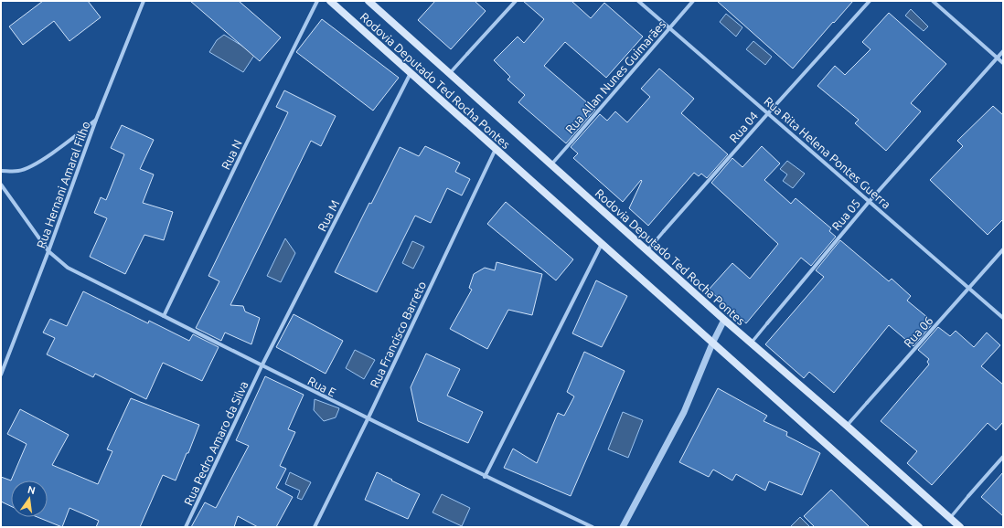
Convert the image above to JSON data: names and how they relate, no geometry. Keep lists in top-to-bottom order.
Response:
{
  "streets": {
    "main road": ["Rodovia Deputado Ted Rocha Pontes"],
    "street": [
      "Rua Allan Nunes Guimarães",
      "Rua 04",
      "Rua Rita Helena Pontes Guerra",
      "Rua N",
      "Rua Hernani Amaral Filho",
      "Rua 05",
      "Rua M",
      "Rua 06",
      "Rua Francisco Barreto",
      "Rua E",
      "Rua Pedro Amaro da Silva"
    ]
  },
  "crossings": [
    ["Rua Allan Nunes Guimarães", "Rodovia Deputado Ted Rocha Pontes"],
    ["Rua Allan Nunes Guimarães", "Rua Rita Helena Pontes Guerra"],
    ["Rodovia Deputado Ted Rocha Pontes", "Rua 04"],
    ["Rodovia Deputado Ted Rocha Pontes", "Rua 05"],
    ["Rodovia Deputado Ted Rocha Pontes", "Rua M"],
    ["Rodovia Deputado Ted Rocha Pontes", "Rua 06"],
    ["Rodovia Deputado Ted Rocha Pontes", "Rua Francisco Barreto"],
    ["Rua 04", "Rua Rita Helena Pontes Guerra"],
    ["Rua Rita Helena Pontes Guerra", "Rua 05"],
    ["Rua Rita Helena Pontes Guerra", "Rua 06"],
    ["Rua N", "Rua E"],
    ["Rua Hernani Amaral Filho", "Rua E"],
    ["Rua M", "Rua E"],
    ["Rua M", "Rua Pedro Amaro da Silva"],
    ["Rua Francisco Barreto", "Rua E"],
    ["Rua E", "Rua Pedro Amaro da Silva"]
  ],
  "north": "top"
}
